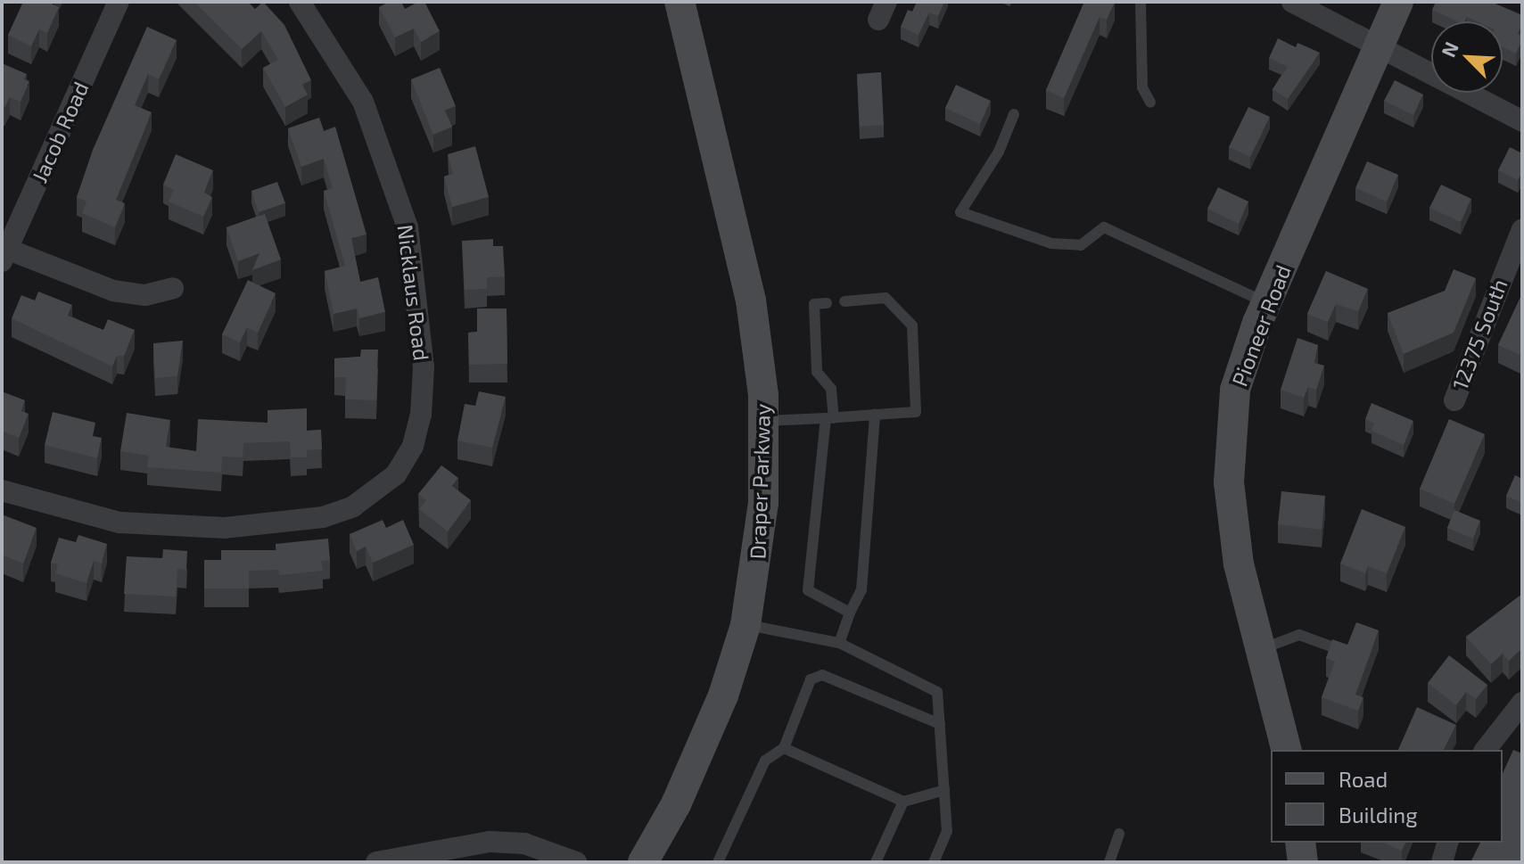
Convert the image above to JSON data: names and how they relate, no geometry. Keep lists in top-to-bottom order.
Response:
{
  "streets": {
    "main road": ["Pioneer Road", "Draper Parkway"],
    "street": ["Jacob Road", "Nicklaus Road", "12375 South"]
  },
  "legend": ["Road", "Building"],
  "north": "top left"
}
